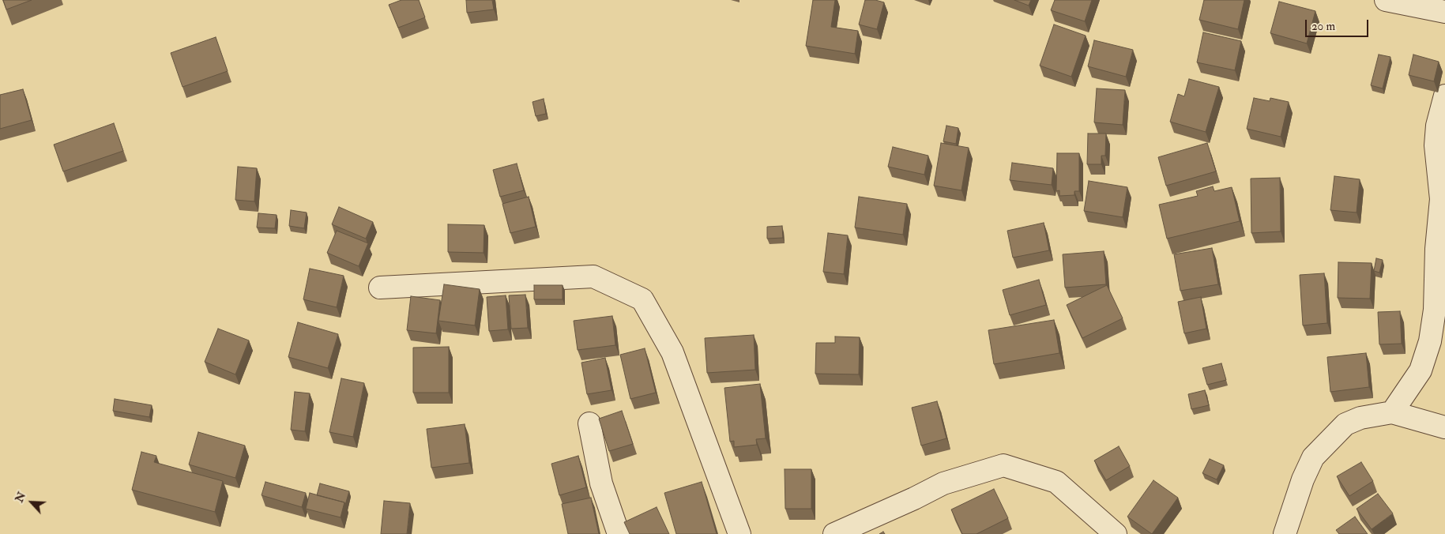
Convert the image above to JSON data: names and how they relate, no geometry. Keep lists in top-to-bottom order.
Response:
{
  "scale_bar": "20 m",
  "north": "top left"
}
